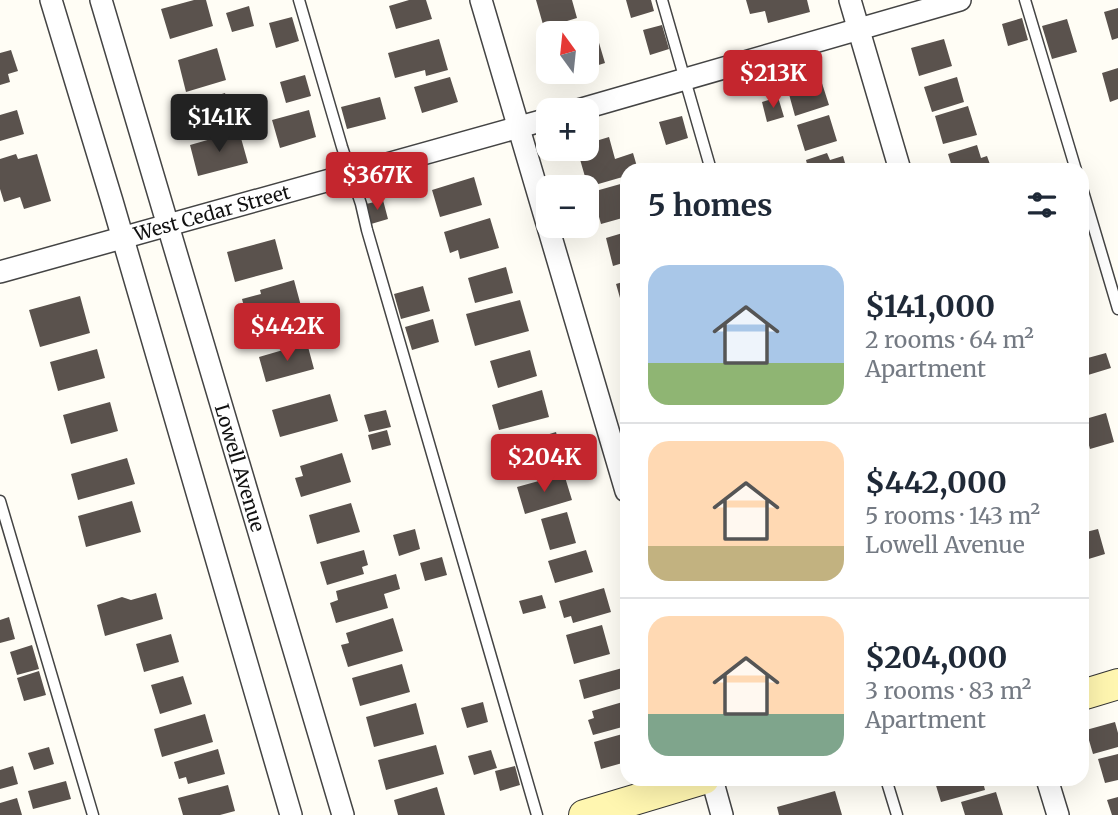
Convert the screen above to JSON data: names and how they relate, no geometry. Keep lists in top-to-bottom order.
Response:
{
  "streets": {
    "street": ["West Cedar Street", "Lowell Avenue"]
  },
  "crossings": [
    ["West Cedar Street", "Lowell Avenue"]
  ],
  "north": "top",
  "page": {
    "map_buttons": ["+", "−"],
    "price": [
      "$213K",
      "$141K",
      "$367K",
      "$442K",
      "$204K"
    ],
    "heading": "5 homes",
    "list": [
      {
        "name": "$141,000",
        "note": "2 rooms · 64 m² · Apartment"
      },
      {
        "name": "$442,000",
        "note": "5 rooms · 143 m² · Lowell Avenue"
      },
      {
        "name": "$204,000",
        "note": "3 rooms · 83 m² · Apartment"
      }
    ]
  }
}
